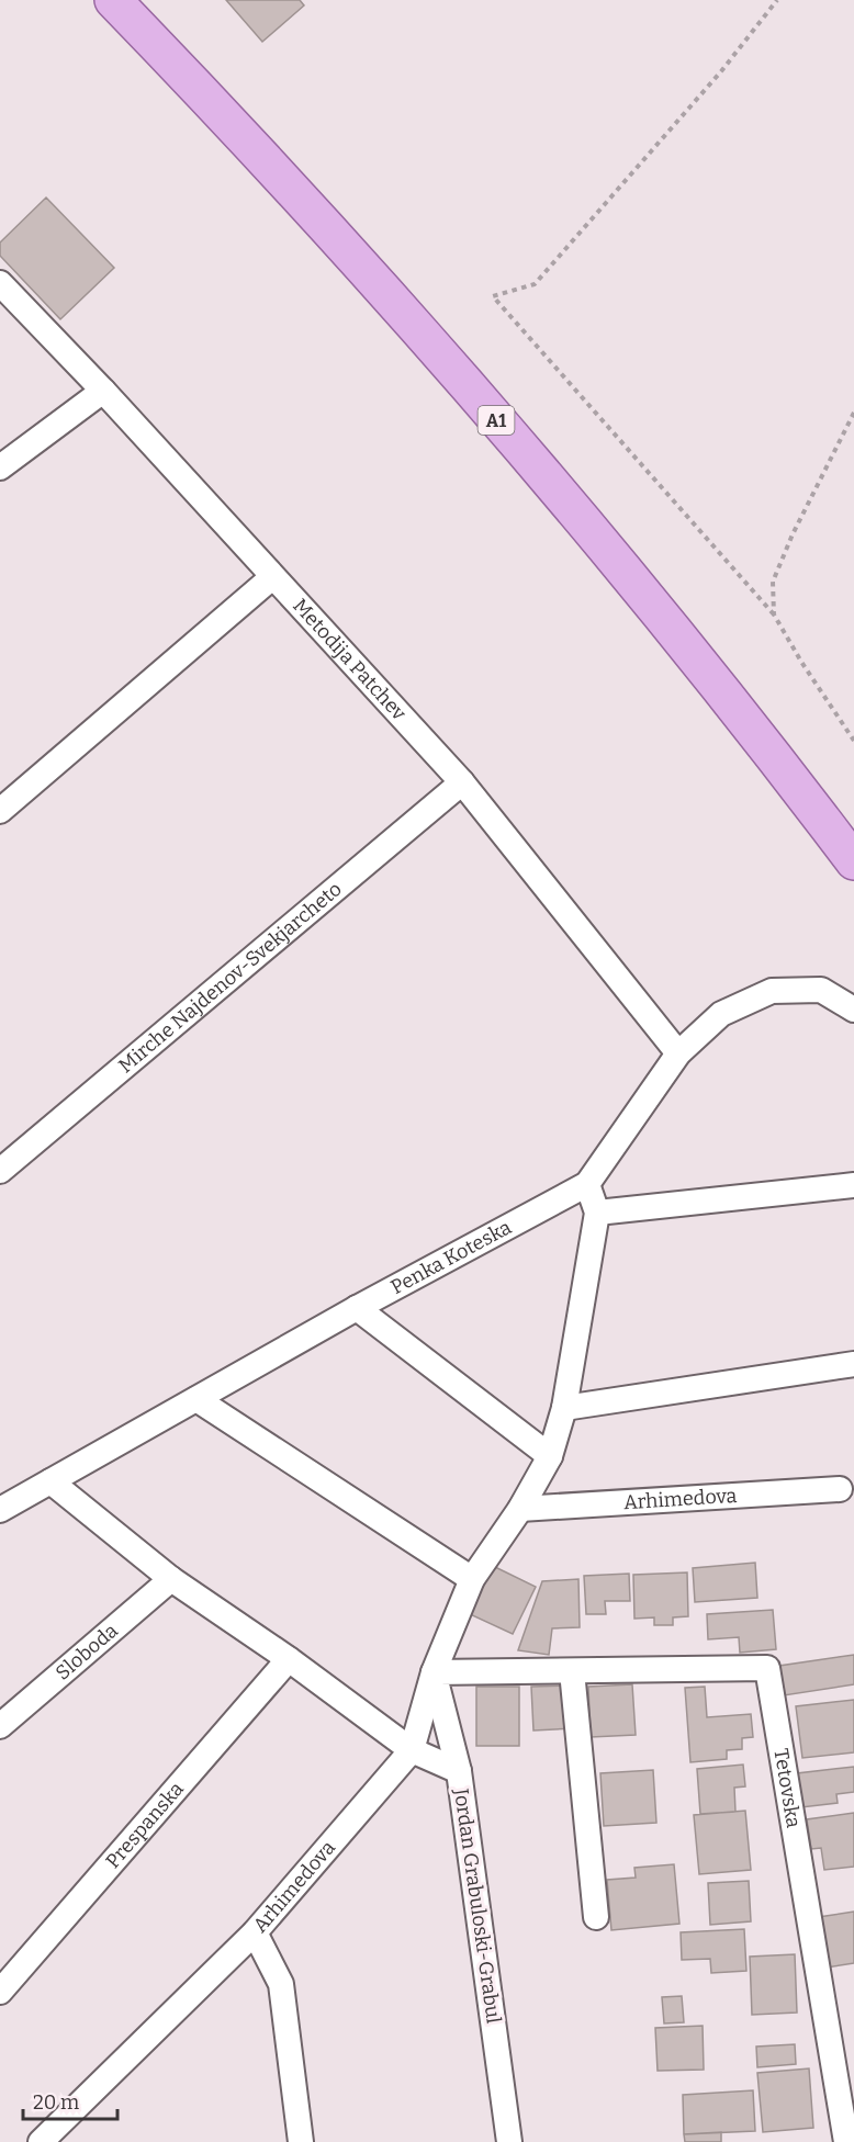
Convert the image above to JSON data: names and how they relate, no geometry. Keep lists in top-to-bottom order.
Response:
{
  "streets": {
    "main road": ["A1"],
    "street": [
      "Metodija Patchev",
      "Mirche Najdenov-Svekjarcheto",
      "Penka Koteska",
      "Arhimedova",
      "Sloboda",
      "Tetovska",
      "Prespanska",
      "Jordan Grabuloski-Grabul"
    ]
  },
  "crossings": [
    ["Metodija Patchev", "Mirche Najdenov-Svekjarcheto"],
    ["Metodija Patchev", "Penka Koteska"],
    ["Penka Koteska", "Arhimedova"],
    ["Arhimedova", "Tetovska"],
    ["Arhimedova", "Jordan Grabuloski-Grabul"],
    ["Tetovska", "Jordan Grabuloski-Grabul"]
  ],
  "scale_bar": "20 m"
}
